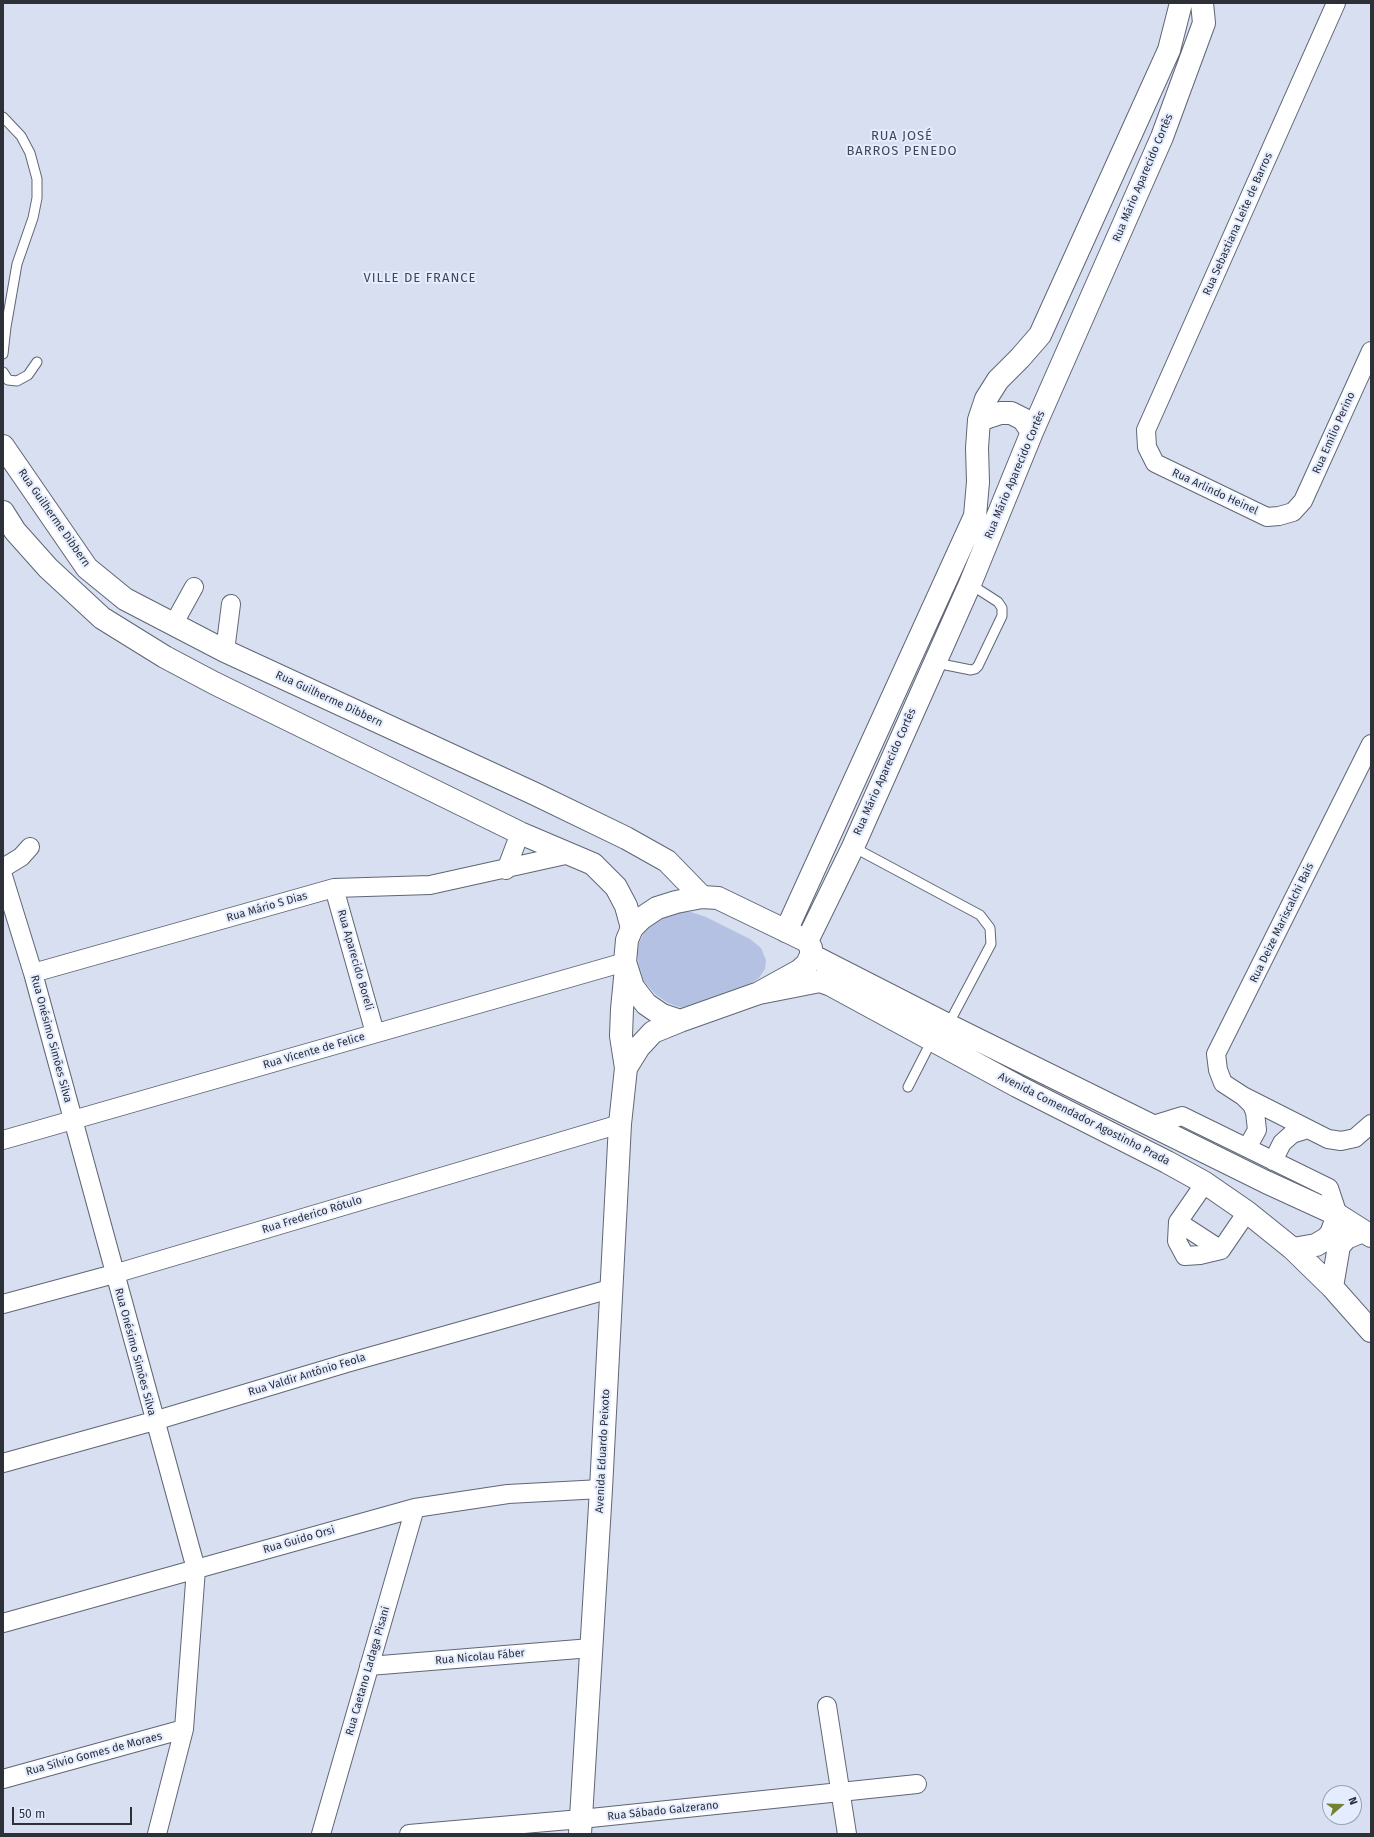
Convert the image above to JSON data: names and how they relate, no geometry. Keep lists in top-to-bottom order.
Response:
{
  "streets": {
    "street": [
      "Rua Mário Aparecido Cortês",
      "Rua Sebastiana Leite de Barros",
      "Rua Emílio Perino",
      "Rua Arlindo Heinel",
      "Rua Guilherme Dibbern",
      "Rua Mário S Dias",
      "Rua Deize Mariscalchi Bais",
      "Rua Aparecido Boreli",
      "Rua Onésimo Simões Silva",
      "Rua Vicente de Felice",
      "Avenida Comendador Agostinho Prada",
      "Rua Frederico Rótulo",
      "Rua Valdir Antônio Feola",
      "Avenida Eduardo Peixoto",
      "Rua Guido Orsi",
      "Rua Nicolau Fáber",
      "Rua Caetano Ladaga Pisani",
      "Rua Sílvio Gomes de Moraes",
      "Rua Sábado Galzerano"
    ]
  },
  "crossings": [
    ["Rua Mário Aparecido Cortês", "Avenida Comendador Agostinho Prada"],
    ["Rua Mário Aparecido Cortês", "Avenida Eduardo Peixoto"],
    ["Rua Sebastiana Leite de Barros", "Rua Arlindo Heinel"],
    ["Rua Emílio Perino", "Rua Arlindo Heinel"],
    ["Rua Guilherme Dibbern", "Avenida Comendador Agostinho Prada"],
    ["Rua Mário S Dias", "Rua Aparecido Boreli"],
    ["Rua Mário S Dias", "Rua Onésimo Simões Silva"],
    ["Rua Aparecido Boreli", "Rua Vicente de Felice"],
    ["Rua Onésimo Simões Silva", "Rua Vicente de Felice"],
    ["Rua Onésimo Simões Silva", "Rua Frederico Rótulo"],
    ["Rua Onésimo Simões Silva", "Rua Valdir Antônio Feola"],
    ["Rua Onésimo Simões Silva", "Rua Guido Orsi"],
    ["Rua Onésimo Simões Silva", "Rua Sílvio Gomes de Moraes"],
    ["Rua Vicente de Felice", "Avenida Eduardo Peixoto"],
    ["Avenida Comendador Agostinho Prada", "Avenida Eduardo Peixoto"],
    ["Rua Frederico Rótulo", "Avenida Eduardo Peixoto"],
    ["Rua Valdir Antônio Feola", "Avenida Eduardo Peixoto"],
    ["Avenida Eduardo Peixoto", "Rua Guido Orsi"],
    ["Avenida Eduardo Peixoto", "Rua Nicolau Fáber"],
    ["Avenida Eduardo Peixoto", "Rua Sábado Galzerano"],
    ["Rua Guido Orsi", "Rua Caetano Ladaga Pisani"],
    ["Rua Nicolau Fáber", "Rua Caetano Ladaga Pisani"]
  ],
  "districts": ["RUA JOSÉ BARROS PENEDO", "VILLE DE FRANCE"],
  "scale_bar": "50 m",
  "north": "right"
}
